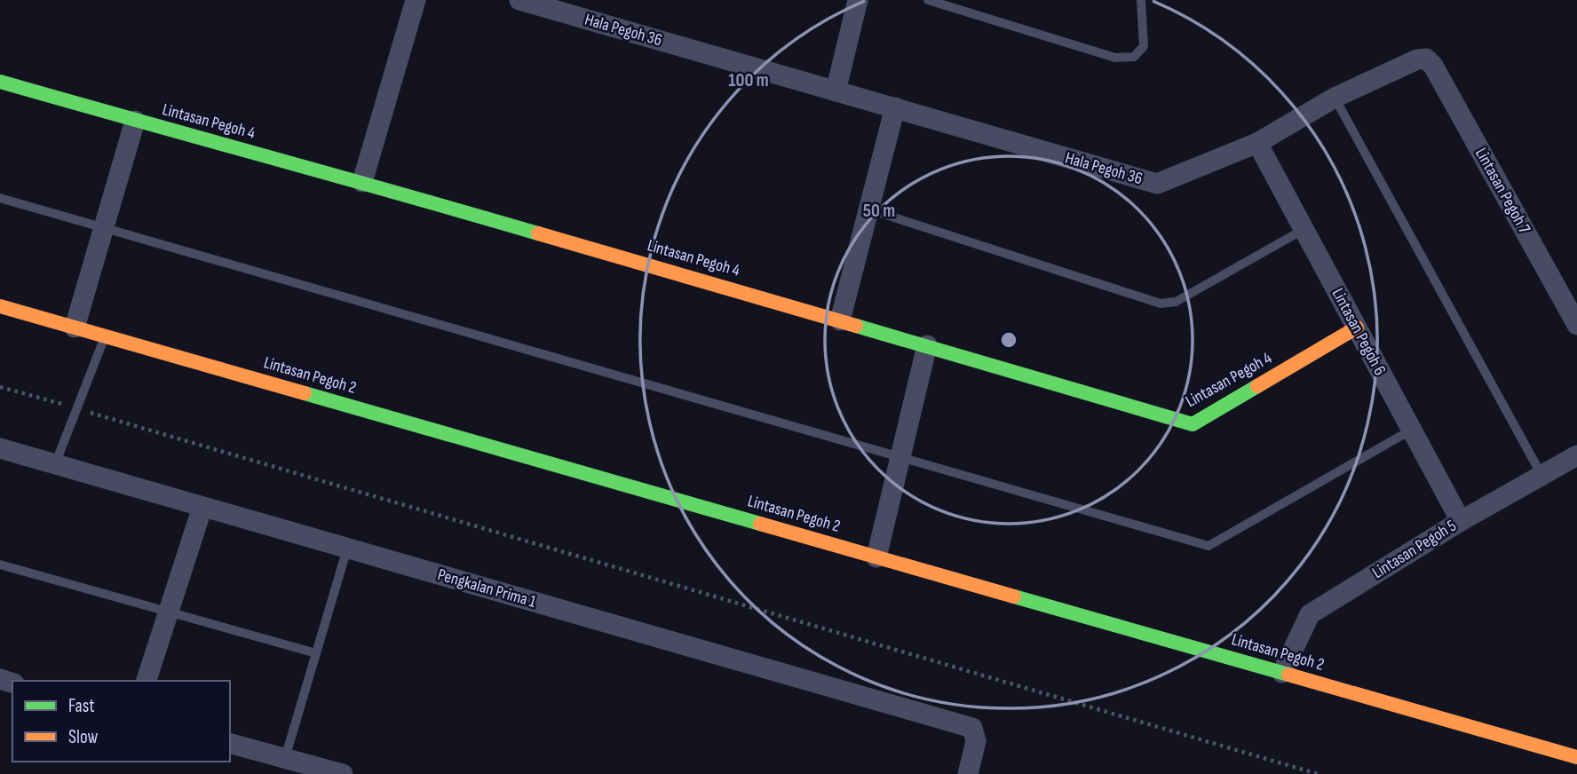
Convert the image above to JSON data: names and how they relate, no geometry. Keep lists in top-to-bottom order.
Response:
{
  "streets": {
    "street": [
      "Hala Pegoh 36",
      "Lintasan Pegoh 4",
      "Lintasan Pegoh 7",
      "Lintasan Pegoh 6",
      "Lintasan Pegoh 2",
      "Lintasan Pegoh 5",
      "Pengkalan Prima 1"
    ]
  },
  "crossings": [
    ["Hala Pegoh 36", "Lintasan Pegoh 7"],
    ["Hala Pegoh 36", "Lintasan Pegoh 6"],
    ["Lintasan Pegoh 4", "Lintasan Pegoh 6"],
    ["Lintasan Pegoh 6", "Lintasan Pegoh 5"],
    ["Lintasan Pegoh 2", "Lintasan Pegoh 5"]
  ],
  "legend": ["Fast", "Slow"],
  "rings": ["100 m", "50 m"]
}
